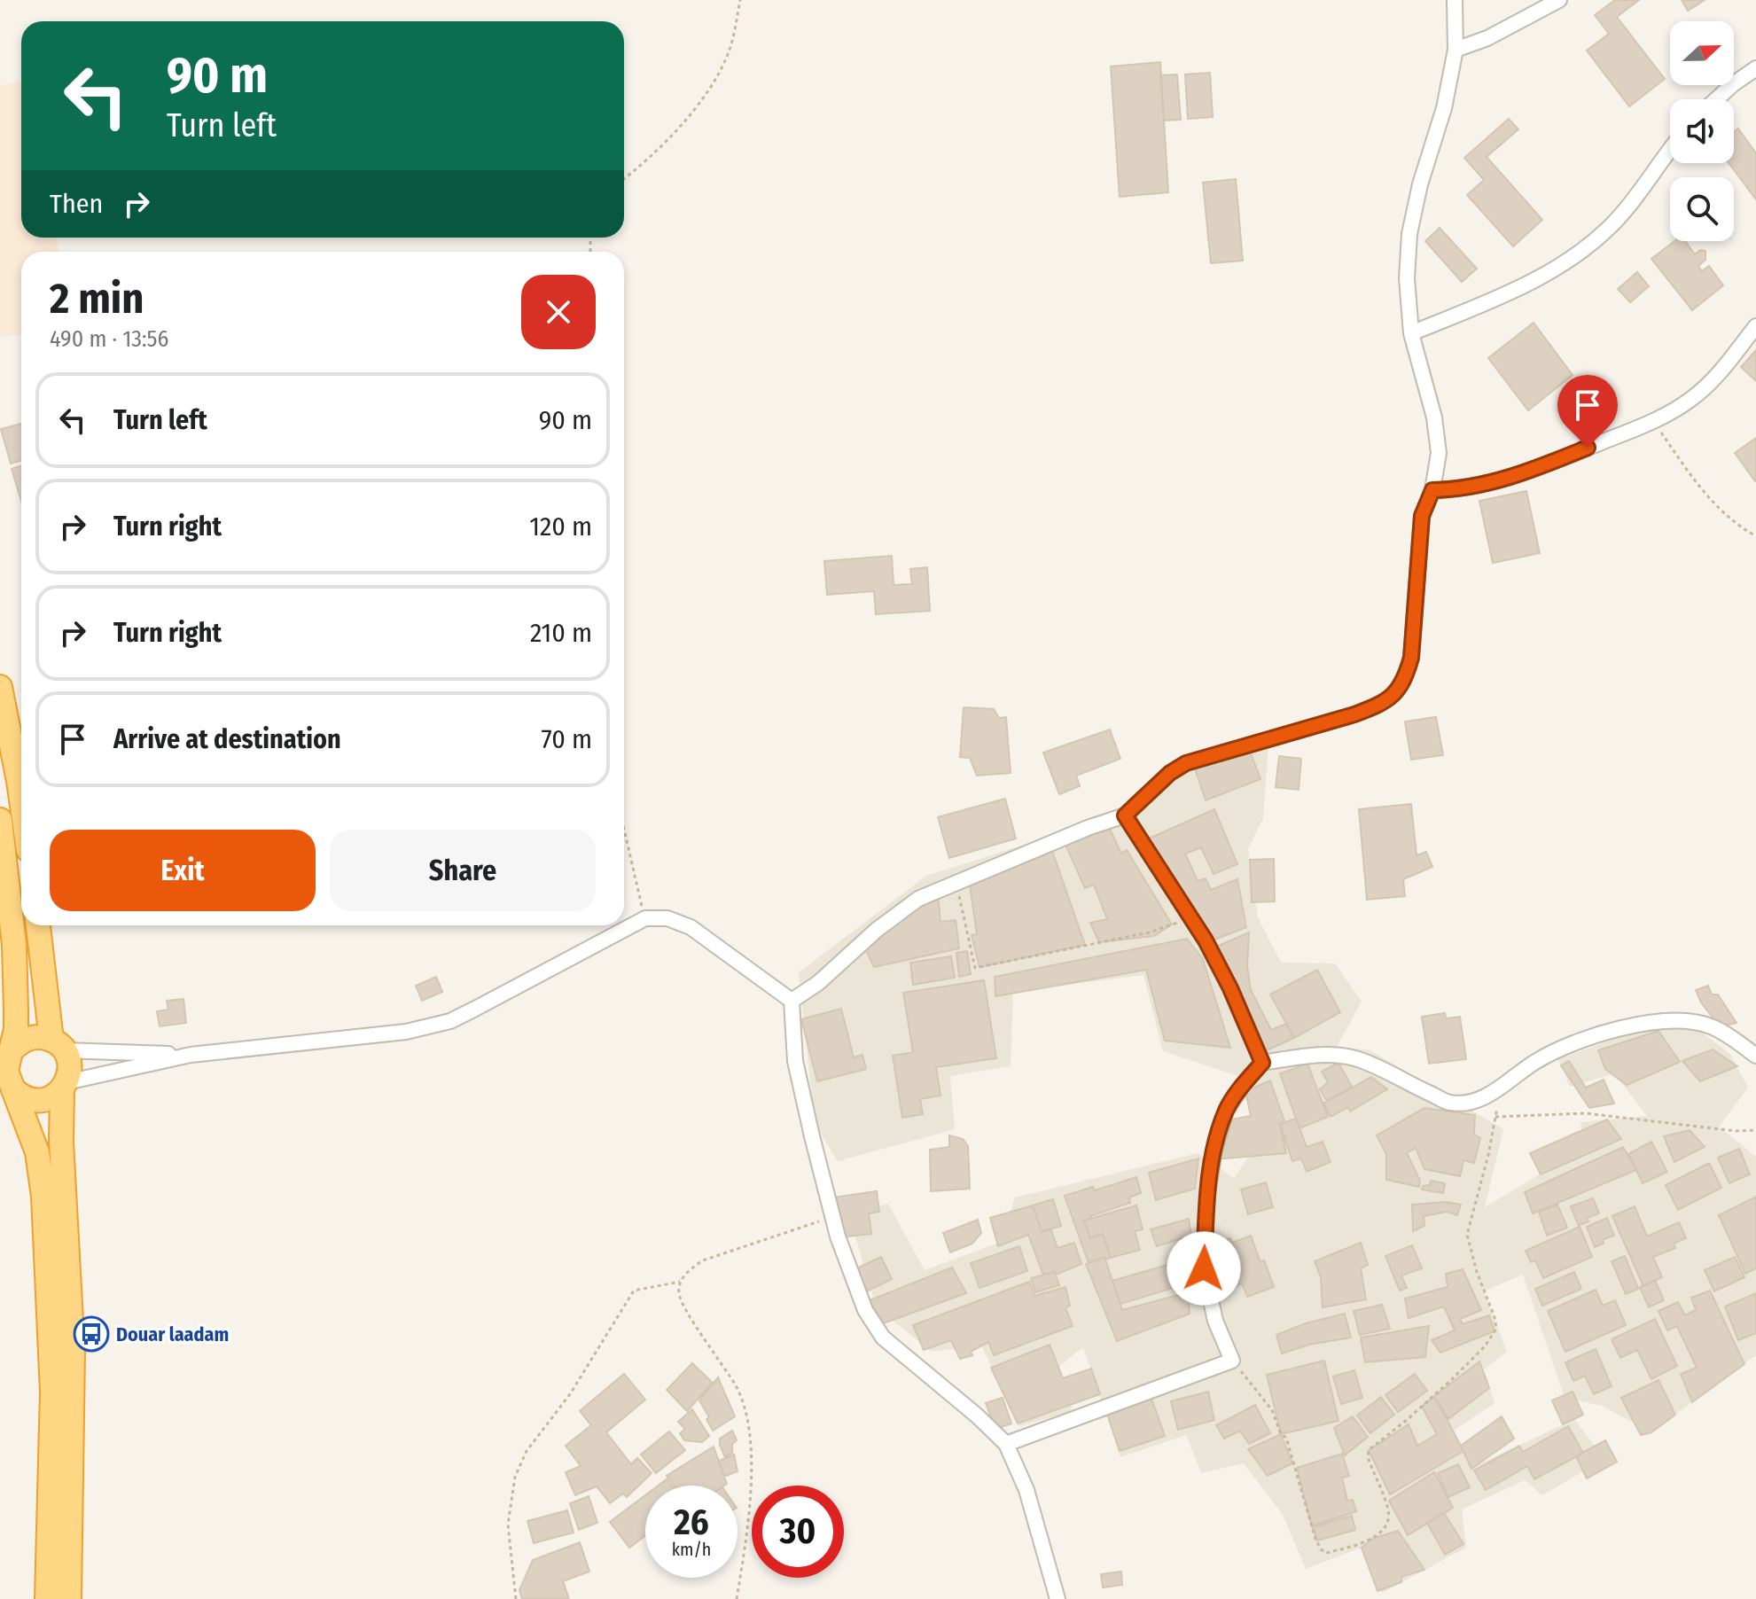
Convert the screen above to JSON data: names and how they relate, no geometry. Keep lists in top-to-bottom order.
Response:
{
  "places": {
    "bus stop": ["Douar laadam"]
  },
  "north": "right",
  "page": {
    "turn": ["90 m", "Turn left"],
    "then": "Then",
    "heading": ["2 min", "490 m · 13:56"],
    "list": [
      {
        "name": "Turn left",
        "value": "90 m"
      },
      {
        "name": "Turn right",
        "value": "120 m"
      },
      {
        "name": "Turn right",
        "value": "210 m"
      },
      {
        "name": "Arrive at destination",
        "value": "70 m"
      }
    ],
    "buttons": ["Exit", "Share"],
    "speed": "26 km/h",
    "limit": "30"
  }
}
